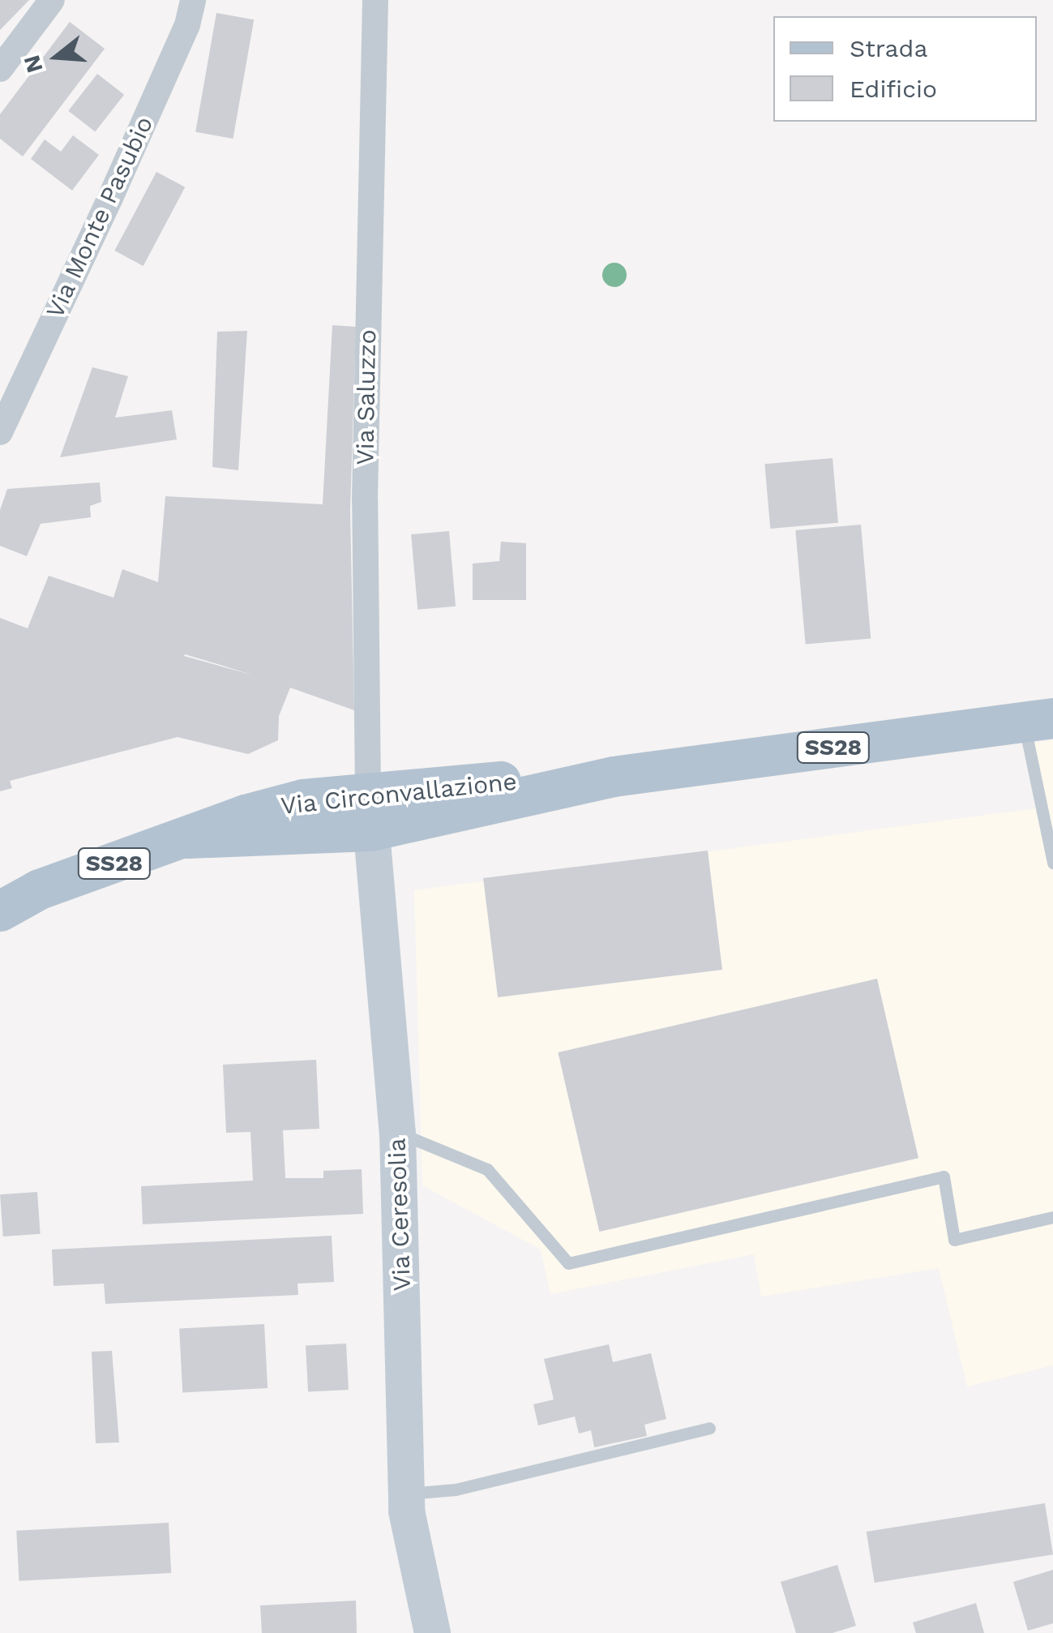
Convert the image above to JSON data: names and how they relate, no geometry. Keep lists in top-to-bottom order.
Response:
{
  "streets": {
    "main road": ["SS28", "Via Circonvallazione", "Via Ceresolia"],
    "street": ["Via Monte Pasubio", "Via Saluzzo"]
  },
  "crossings": [
    ["Via Saluzzo", "Via Circonvallazione"],
    ["Via Saluzzo", "Via Ceresolia"],
    ["Via Circonvallazione", "Via Ceresolia"]
  ],
  "legend": ["Strada", "Edificio"],
  "north": "left"
}
